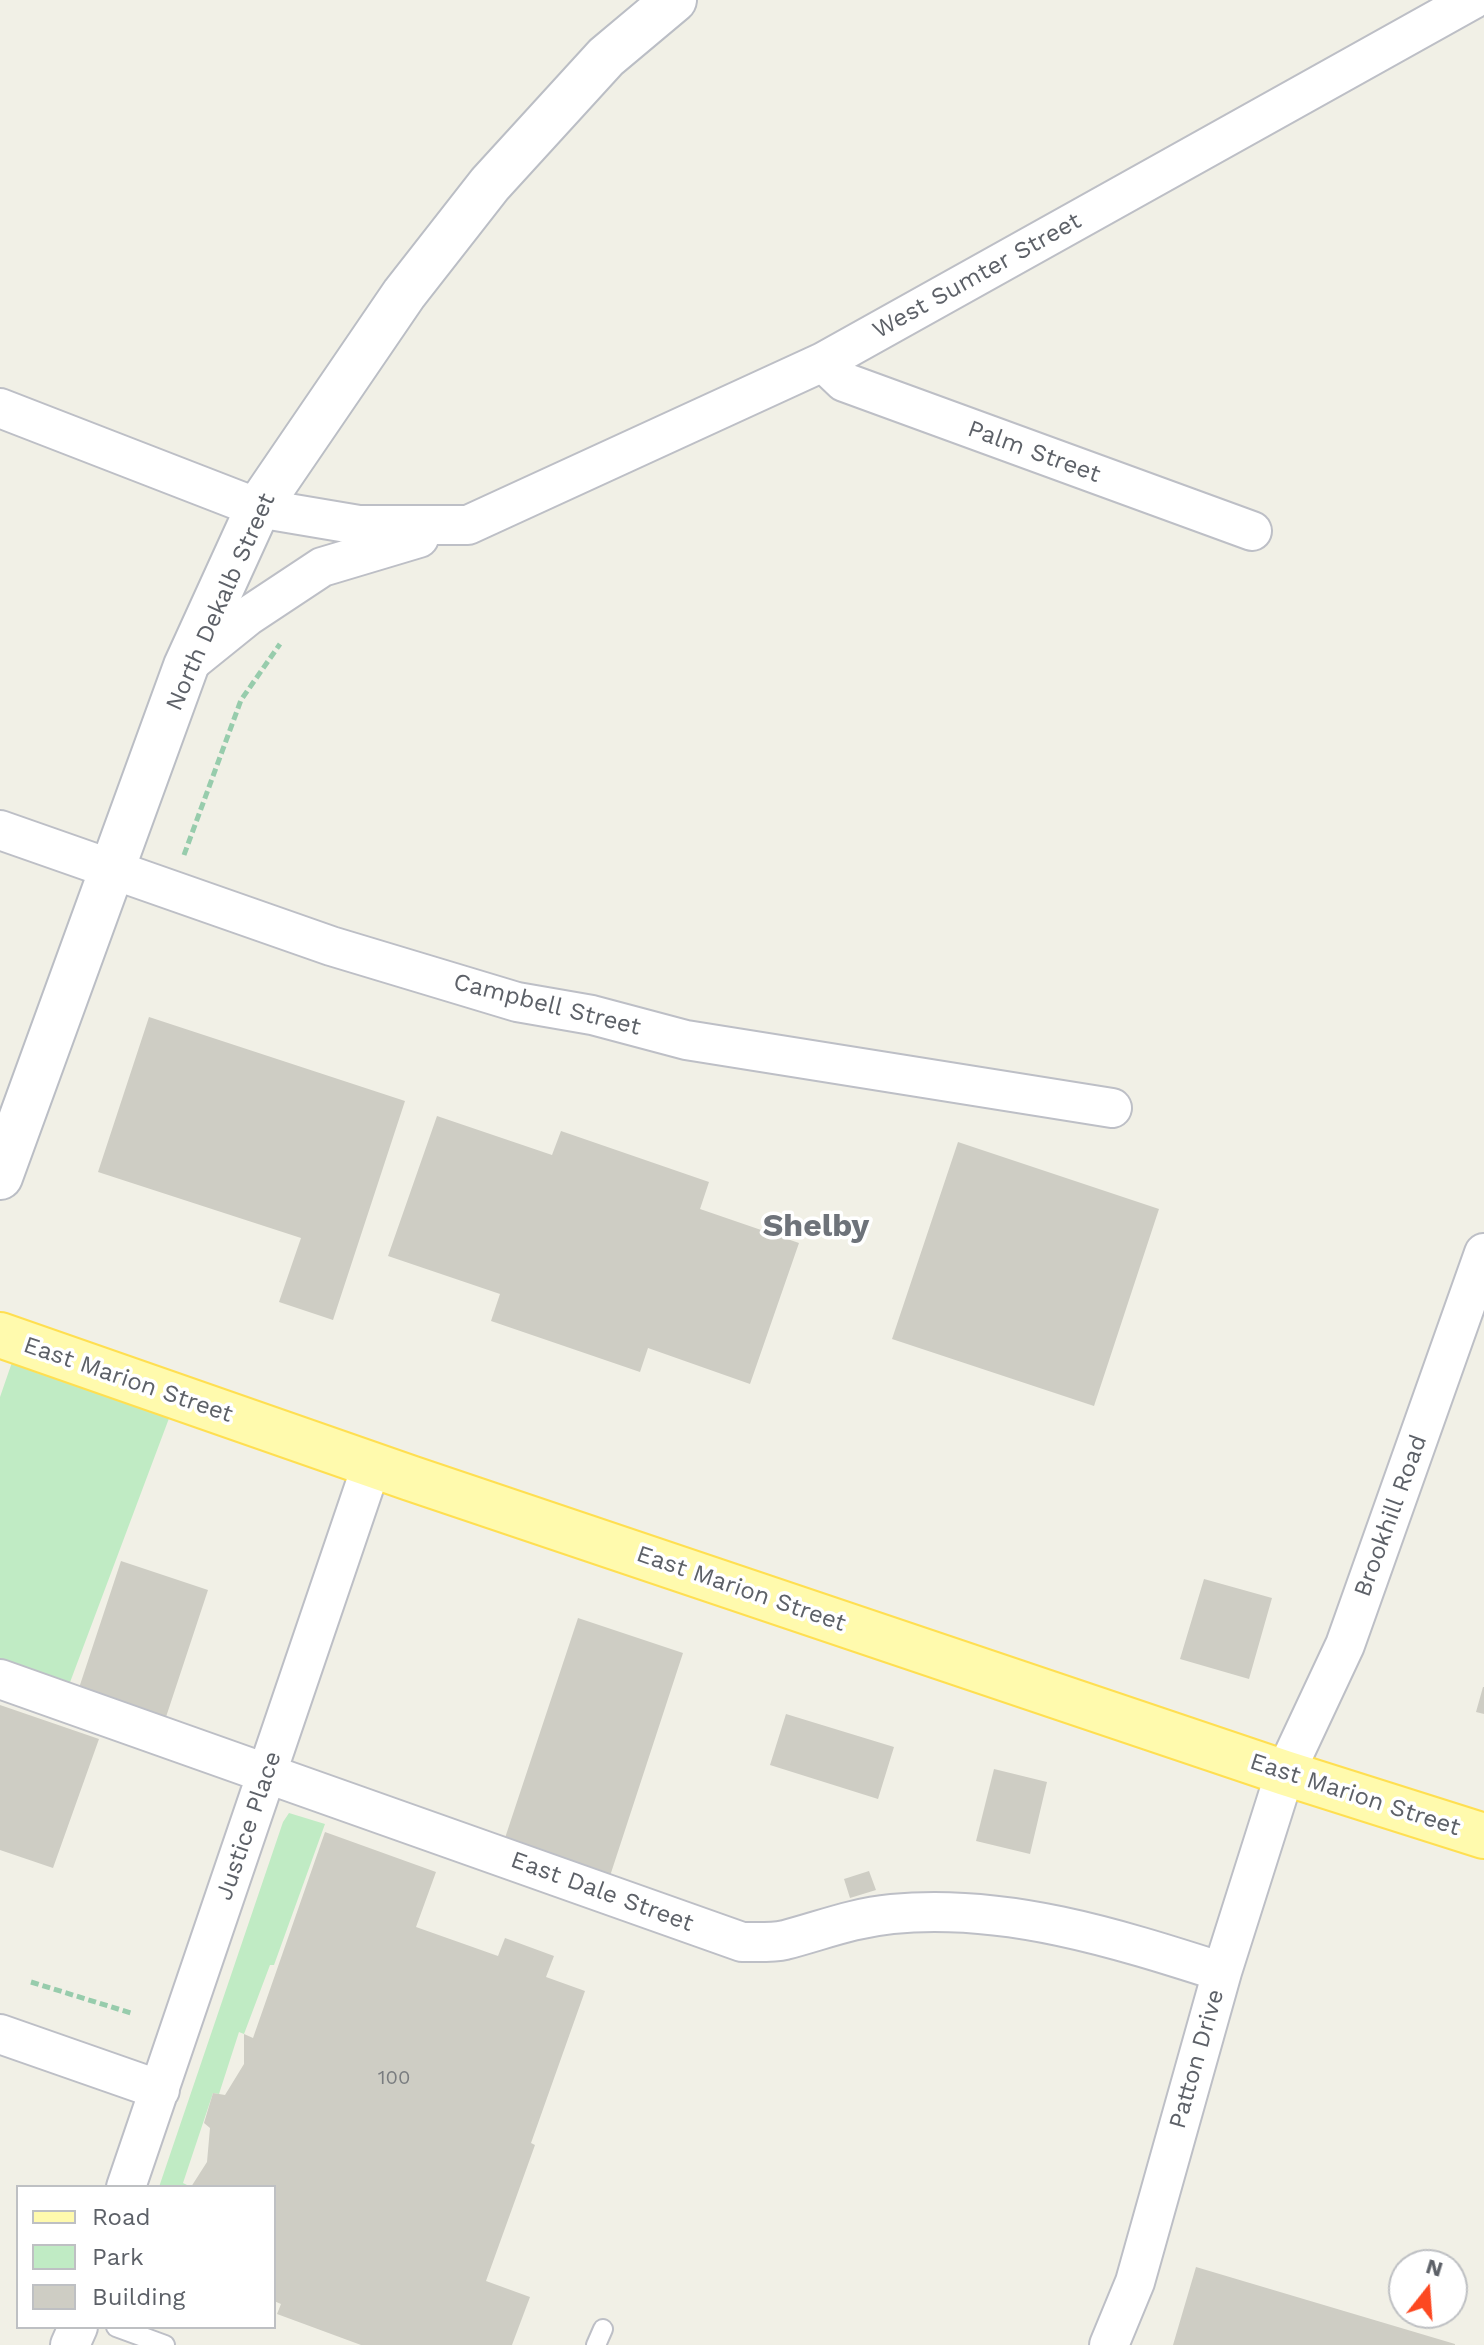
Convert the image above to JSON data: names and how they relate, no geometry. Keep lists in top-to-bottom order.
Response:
{
  "streets": {
    "main road": ["North Dekalb Street", "East Marion Street"],
    "street": [
      "West Sumter Street",
      "Palm Street",
      "Campbell Street",
      "Brookhill Road",
      "Justice Place",
      "East Dale Street",
      "Patton Drive"
    ]
  },
  "crossings": [
    ["West Sumter Street", "Palm Street"],
    ["West Sumter Street", "North Dekalb Street"],
    ["North Dekalb Street", "Campbell Street"],
    ["East Marion Street", "Brookhill Road"],
    ["East Marion Street", "Justice Place"],
    ["East Marion Street", "Patton Drive"],
    ["Brookhill Road", "Patton Drive"],
    ["Justice Place", "East Dale Street"],
    ["East Dale Street", "Patton Drive"]
  ],
  "districts": ["Shelby"],
  "house_numbers": ["100"],
  "legend": ["Road", "Park", "Building"],
  "north": "top"
}
